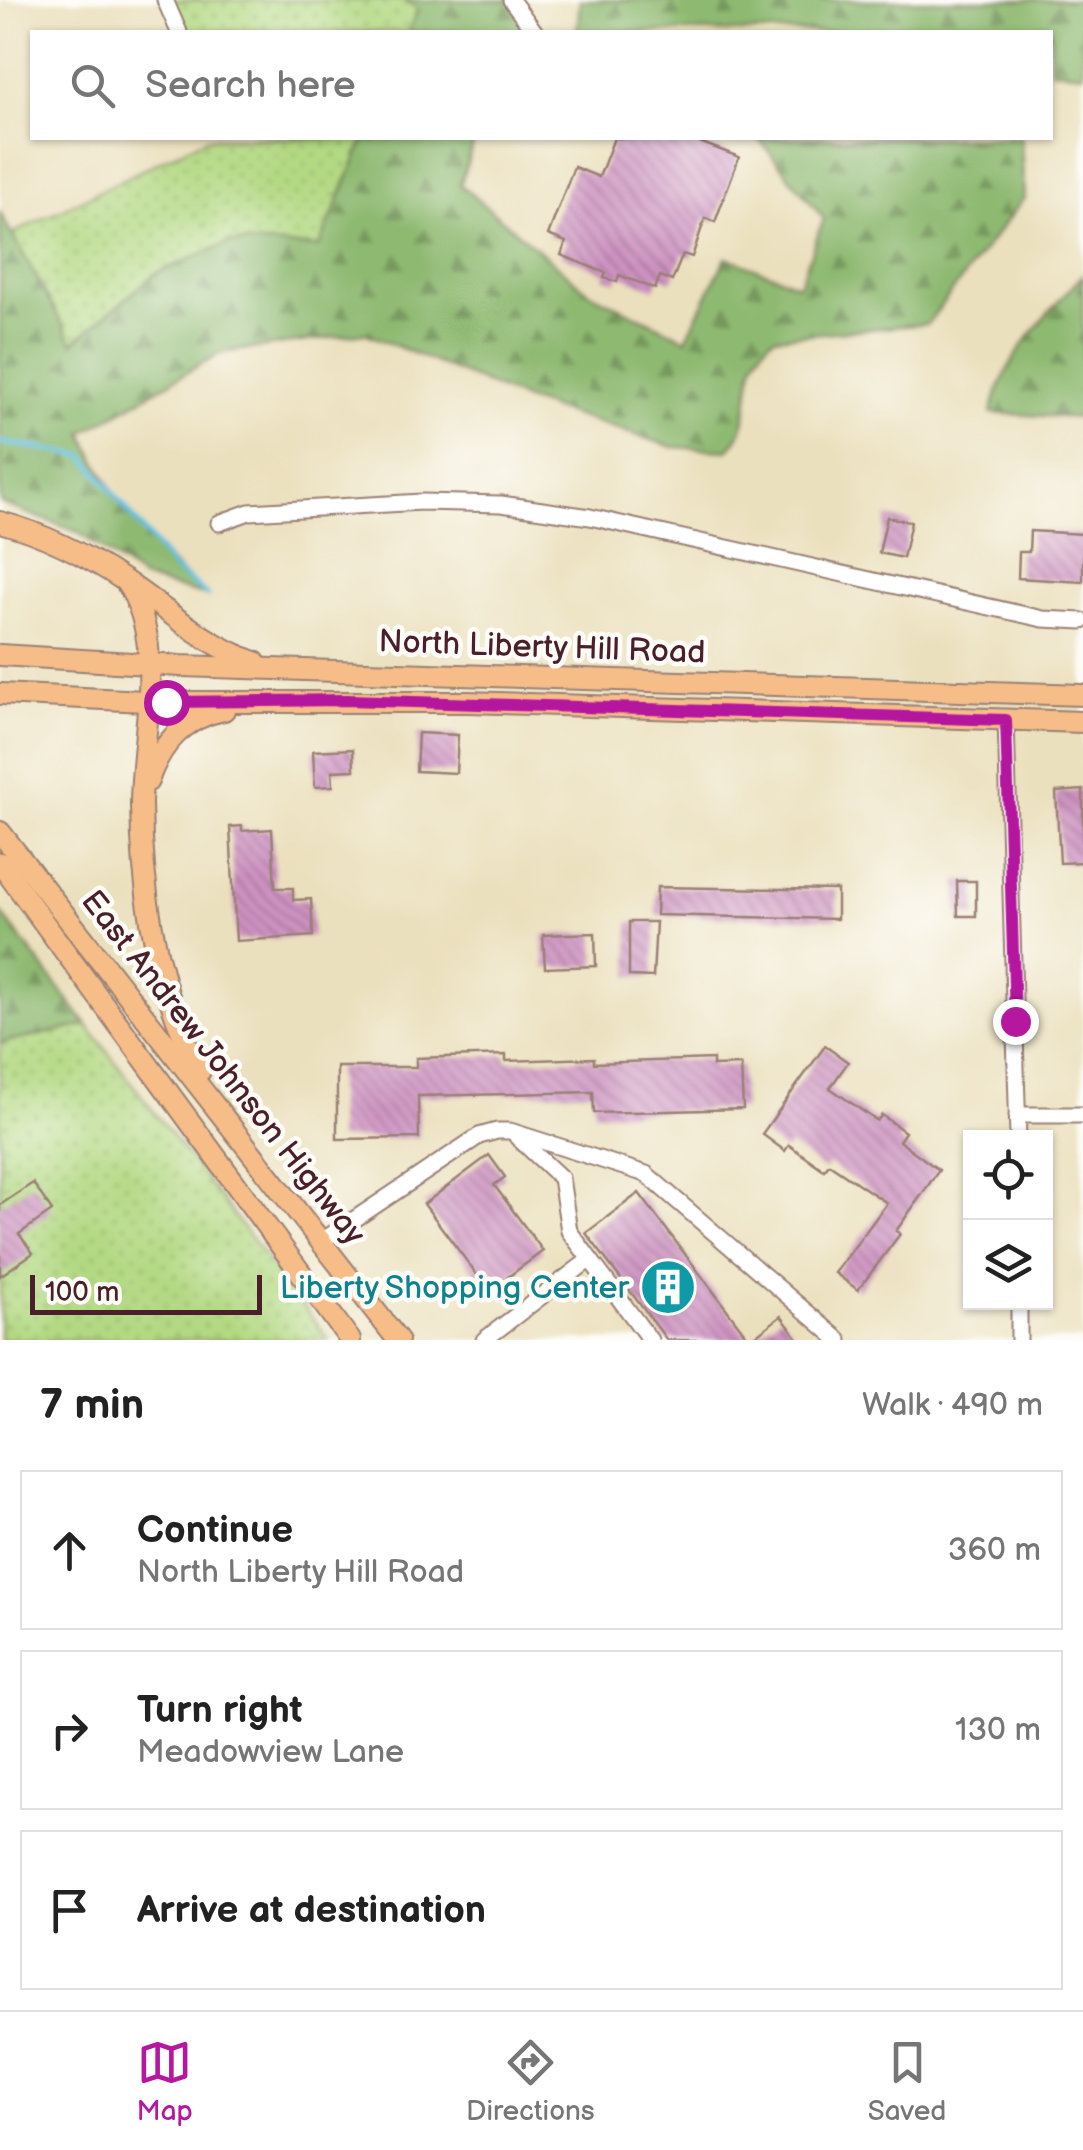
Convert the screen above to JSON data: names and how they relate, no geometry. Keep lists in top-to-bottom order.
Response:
{
  "streets": {
    "main road": ["North Liberty Hill Road", "East Andrew Johnson Highway"]
  },
  "places": {
    "building": ["Liberty Shopping Center"]
  },
  "scale_bar": "100 m",
  "page": {
    "search": "Search here",
    "scale": "100 m",
    "heading": ["7 min", "Walk · 490 m"],
    "list": [
      ["Continue", "North Liberty Hill Road", "360 m"],
      ["Turn right", "Meadowview Lane", "130 m"],
      "Arrive at destination"
    ],
    "nav": ["Map", "Directions", "Saved"]
  }
}
